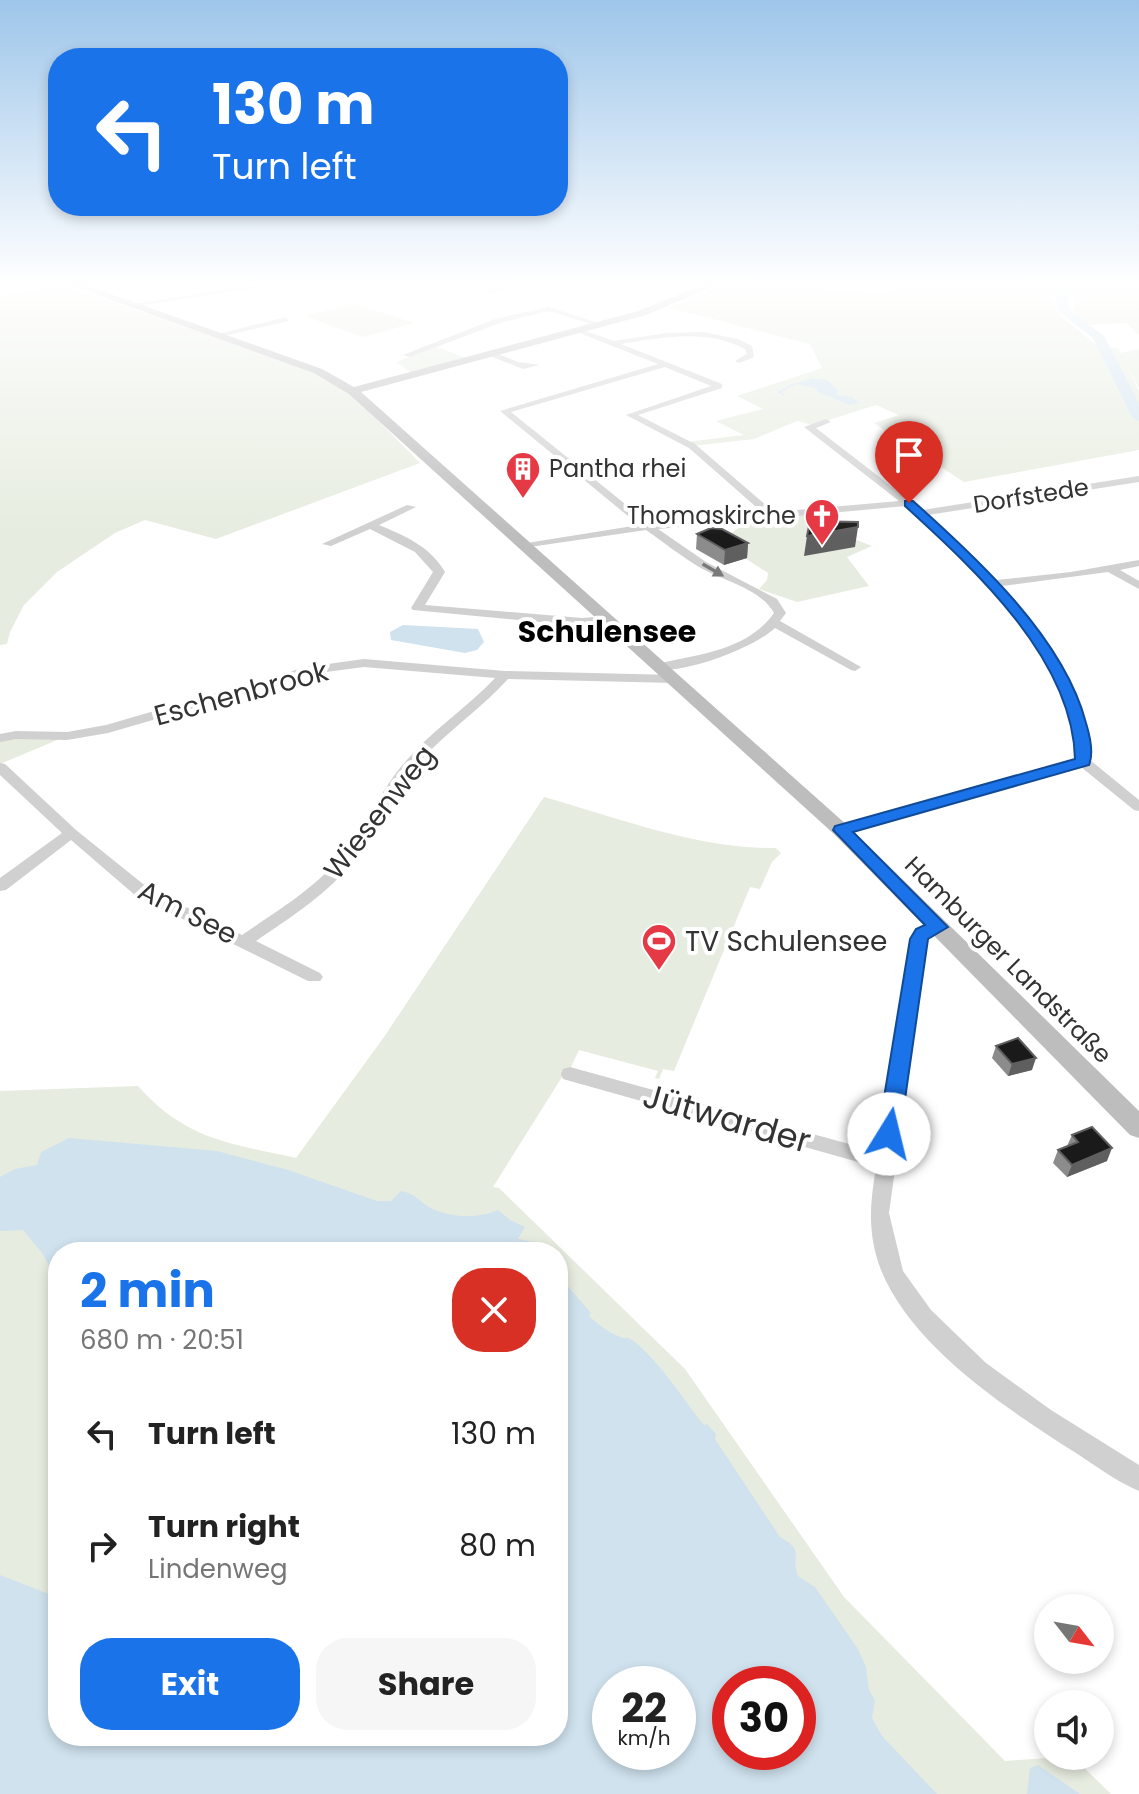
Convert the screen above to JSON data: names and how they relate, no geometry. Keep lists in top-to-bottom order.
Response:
{
  "streets": {
    "main road": ["Hamburger Landstraße"],
    "street": [
      "Dorfstede",
      "Eschenbrook",
      "Wiesenweg",
      "Am See",
      "Jütwarder"
    ]
  },
  "crossings": [
    ["Eschenbrook", "Wiesenweg"],
    ["Eschenbrook", "Hamburger Landstraße"],
    ["Wiesenweg", "Am See"]
  ],
  "districts": ["Schulensee"],
  "places": {
    "building": ["Pantha rhei"],
    "church": ["Thomaskirche"],
    "sports": ["TV Schulensee"]
  },
  "north": "bottom right",
  "page": {
    "turn": ["130 m", "Turn left"],
    "heading": ["2 min", "680 m · 20:51"],
    "list": [
      {
        "name": "Turn left",
        "value": "130 m"
      },
      {
        "name": "Turn right",
        "note": "Lindenweg",
        "value": "80 m"
      }
    ],
    "buttons": ["Exit", "Share"],
    "speed": "22 km/h",
    "limit": "30"
  }
}
